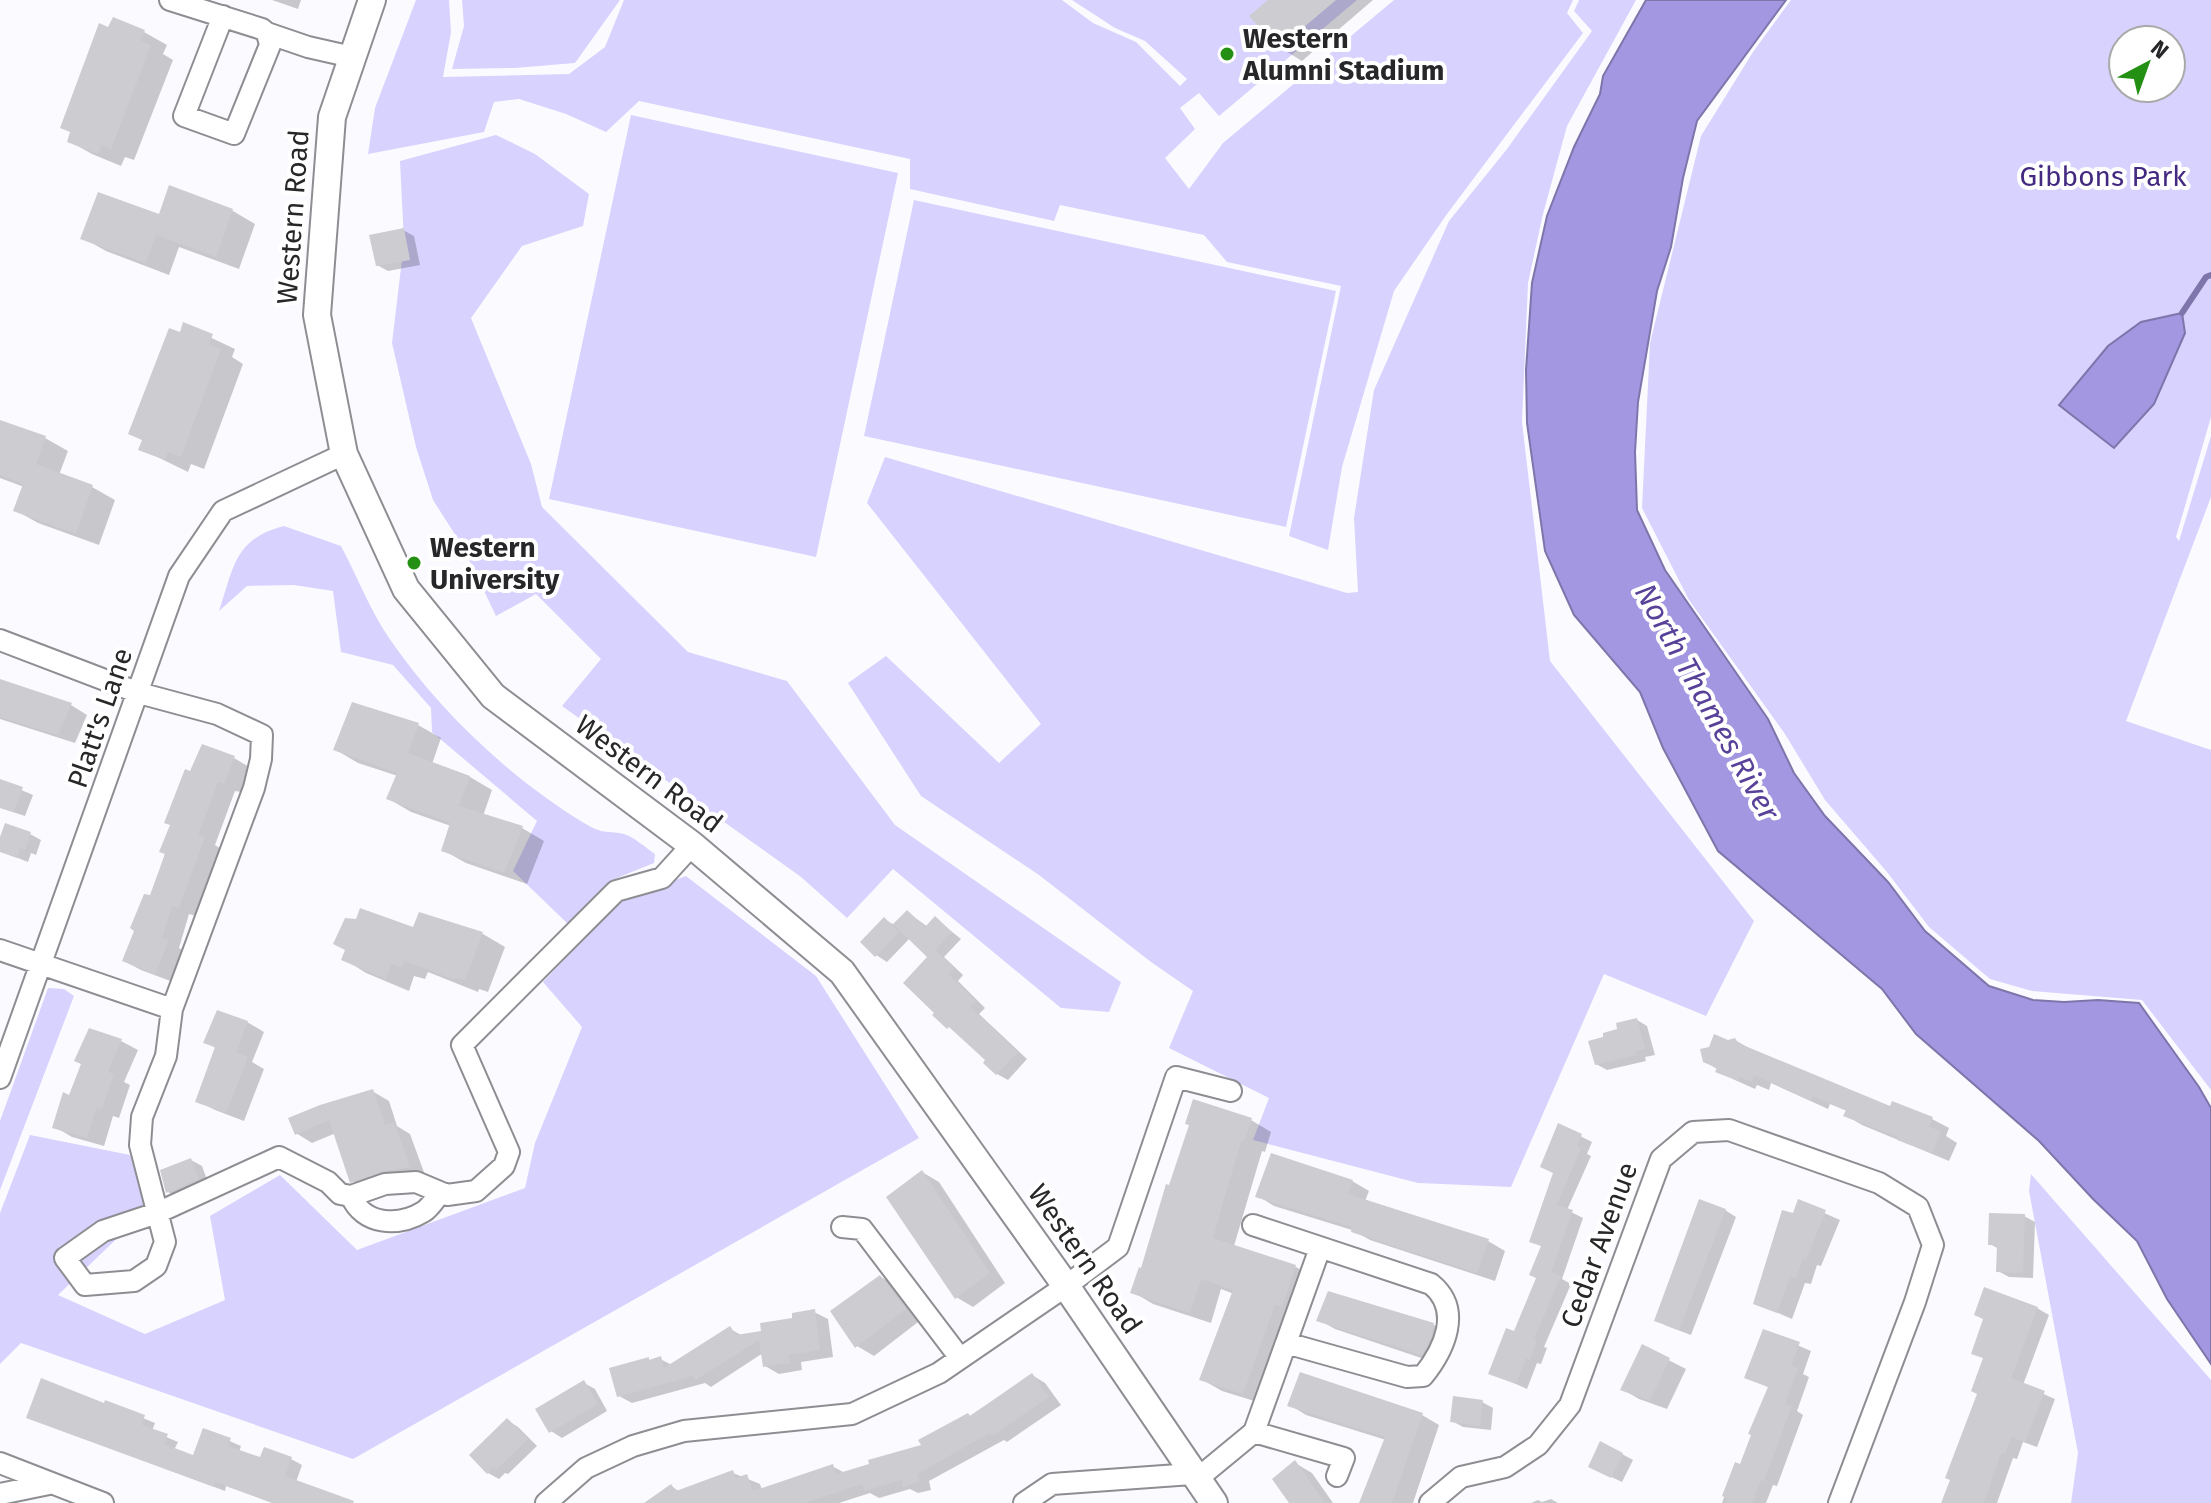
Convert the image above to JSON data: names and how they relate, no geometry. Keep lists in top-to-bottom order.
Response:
{
  "streets": {
    "main road": ["Western Road"],
    "street": ["Platt's Lane", "Cedar Avenue"]
  },
  "crossings": [
    ["Western Road", "Platt's Lane"]
  ],
  "water": ["North Thames River"],
  "parks": ["Gibbons Park"],
  "places": ["Western Alumni Stadium", "Western University"],
  "north": "top right"
}
